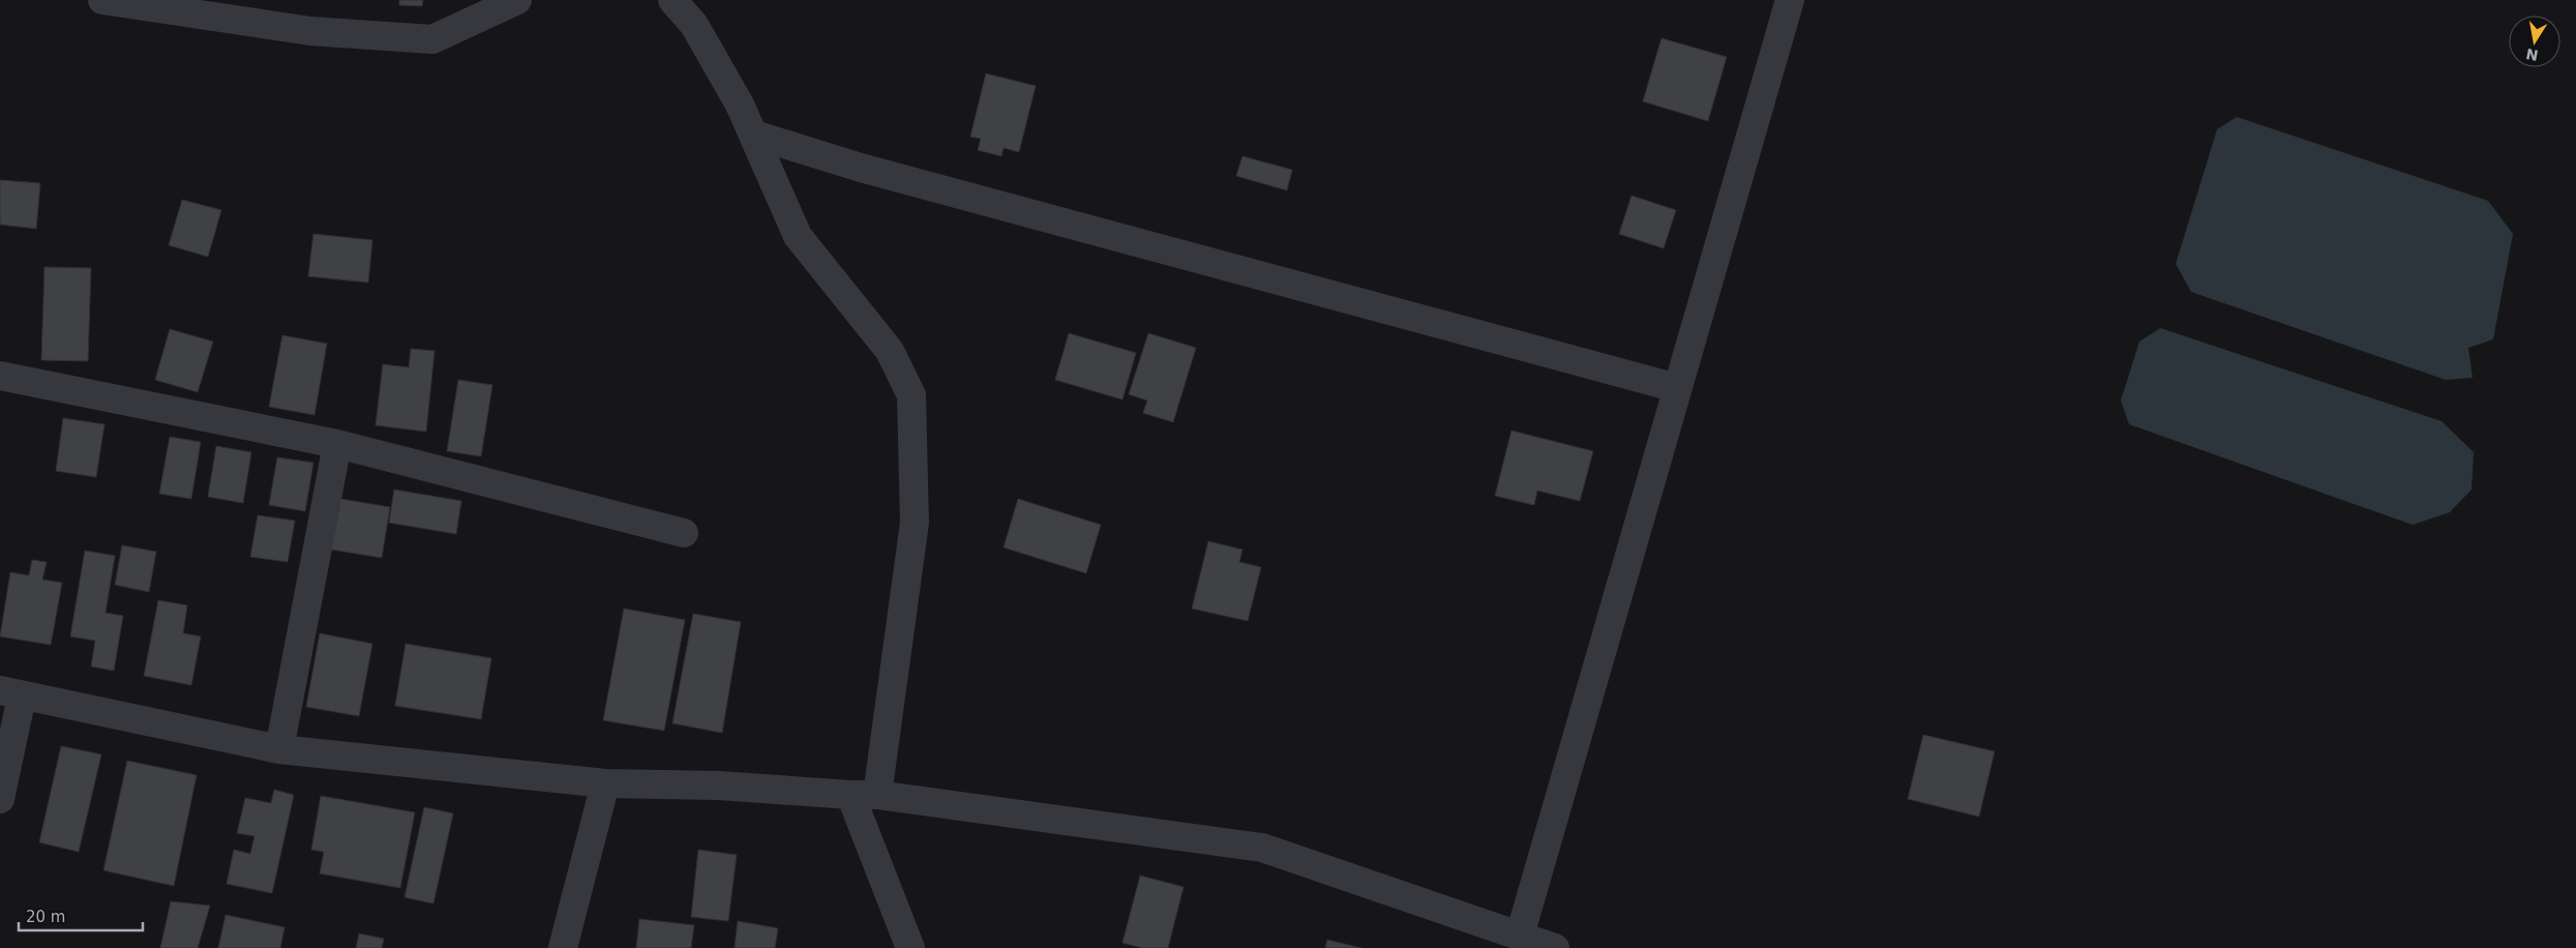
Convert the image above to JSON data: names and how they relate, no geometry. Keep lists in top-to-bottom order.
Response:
{
  "scale_bar": "20 m",
  "north": "bottom"
}
